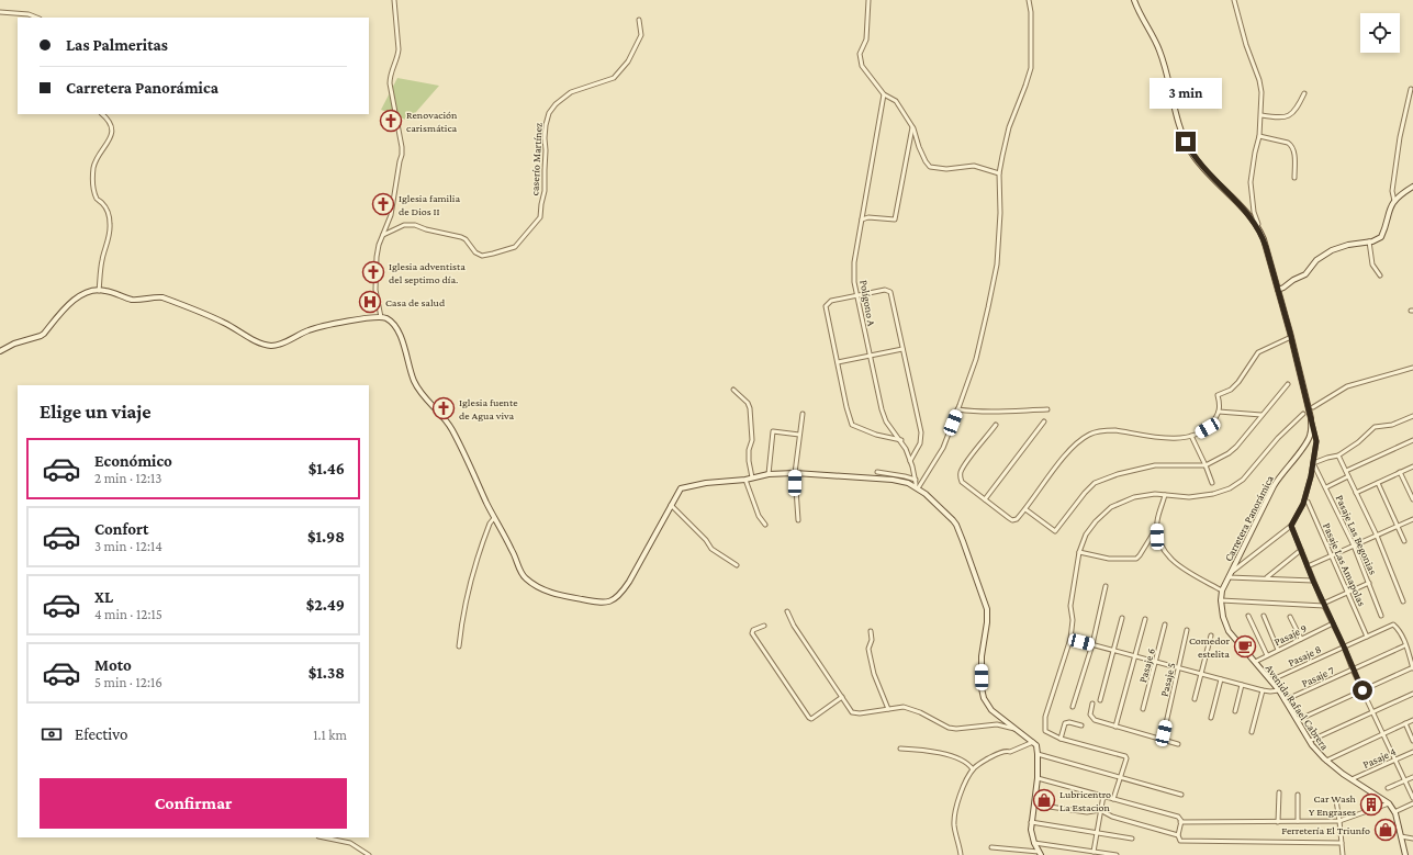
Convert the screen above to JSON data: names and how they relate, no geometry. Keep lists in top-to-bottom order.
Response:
{
  "streets": {
    "street": [
      "caserío Martínez",
      "Polígono A",
      "Carretera Panorámica",
      "Pasaje Las Begonias",
      "Pasaje Las Amapolas",
      "Pasaje 9",
      "Pasaje 8",
      "Pasaje 6",
      "Pasaje 7",
      "Pasaje 5",
      "Avenida Rafael Cabrera",
      "Pasaje 4"
    ]
  },
  "crossings": [
    ["Carretera Panorámica", "Avenida Rafael Cabrera"],
    ["Pasaje Las Amapolas", "Pasaje 8"],
    ["Pasaje 9", "Avenida Rafael Cabrera"],
    ["Pasaje 8", "Pasaje 7"],
    ["Pasaje 8", "Avenida Rafael Cabrera"],
    ["Pasaje 7", "Avenida Rafael Cabrera"],
    ["Avenida Rafael Cabrera", "Pasaje 4"]
  ],
  "places": {
    "church": [
      "Renovación carismática",
      "Iglesia familia de Dios II",
      "Iglesia adventista del septimo día.",
      "Iglesia fuente de Agua viva"
    ],
    "hospital": ["Casa de salud"],
    "cafe": ["Comedor estelita"],
    "shop": ["Lubricentro La Estacion", "Ferretería El Triunfo"],
    "building": ["Car Wash Y Engrases"]
  },
  "page": {
    "banner": ["Las Palmeritas", "Carretera Panorámica"],
    "bubble": "3 min",
    "heading": "Elige un viaje",
    "list": [
      {
        "name": "Económico",
        "note": "2 min · 12:13",
        "value": "$1.46"
      },
      {
        "name": "Confort",
        "note": "3 min · 12:14",
        "value": "$1.98"
      },
      {
        "name": "XL",
        "note": "4 min · 12:15",
        "value": "$2.49"
      },
      {
        "name": "Moto",
        "note": "5 min · 12:16",
        "value": "$1.38"
      }
    ],
    "pay": ["Efectivo", "1.1 km"],
    "buttons": "Confirmar"
  }
}
